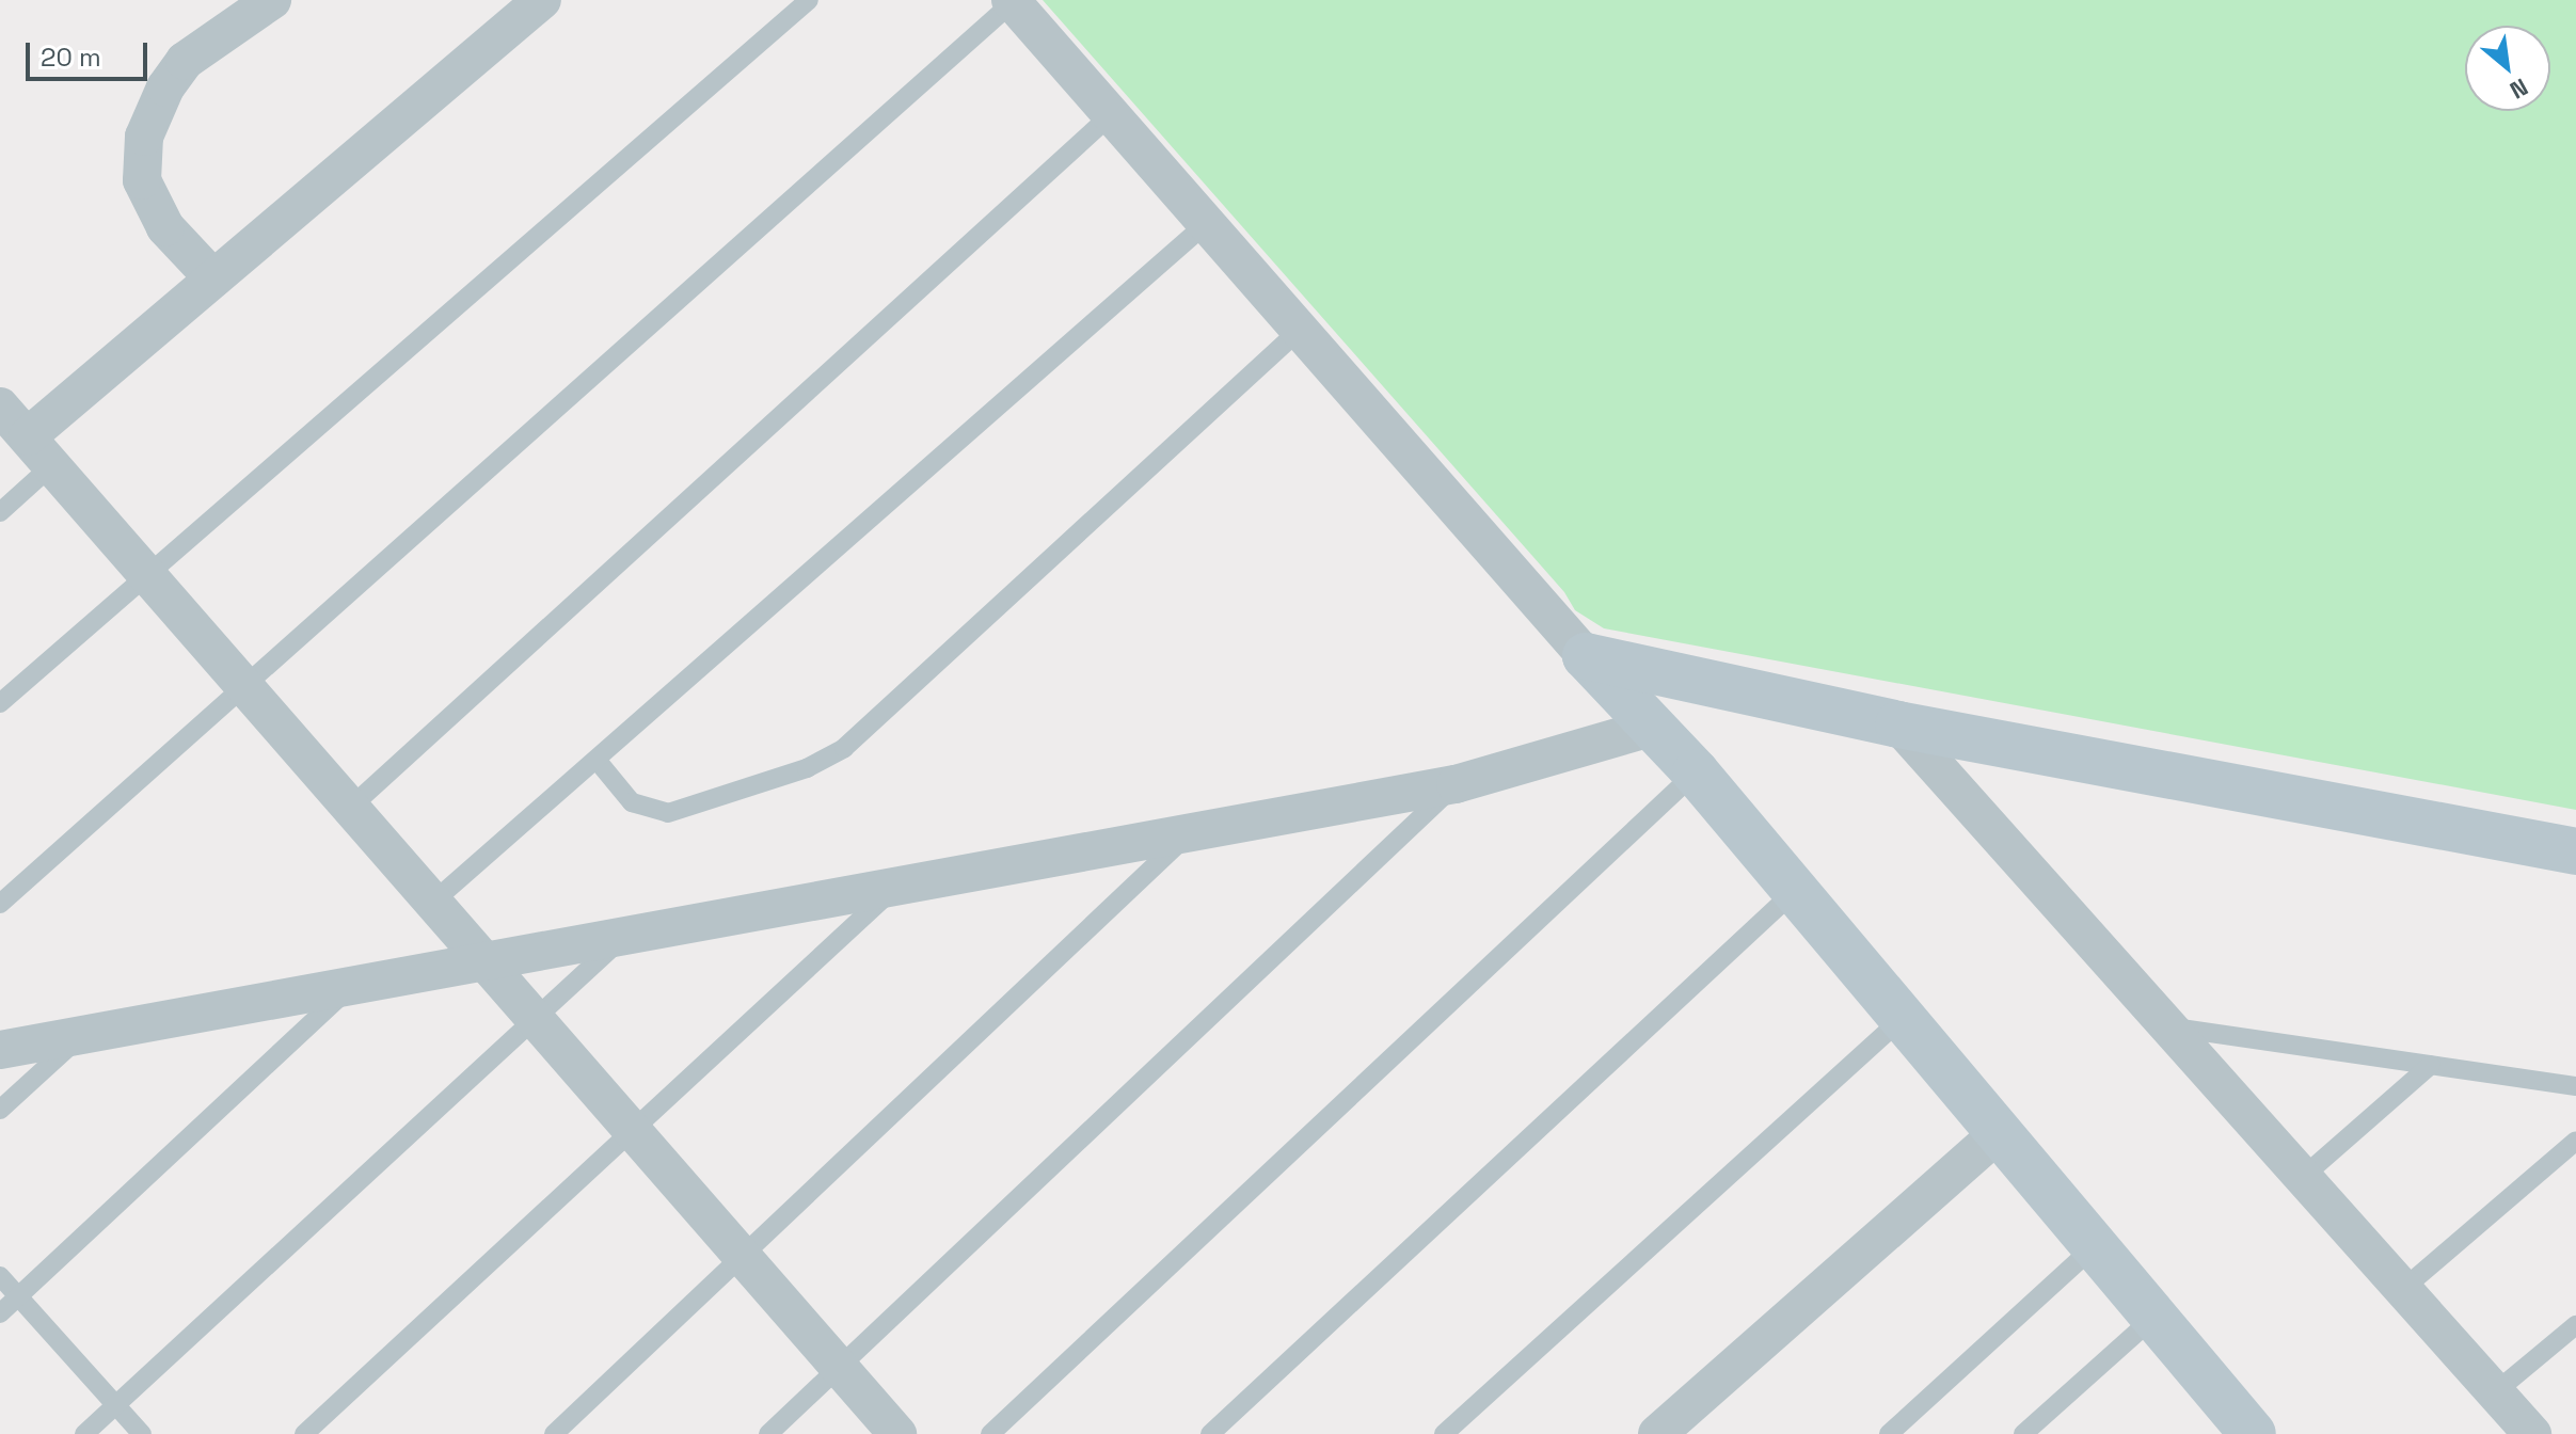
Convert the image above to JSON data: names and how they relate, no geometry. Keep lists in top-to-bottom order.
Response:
{
  "scale_bar": "20 m",
  "north": "bottom right"
}
